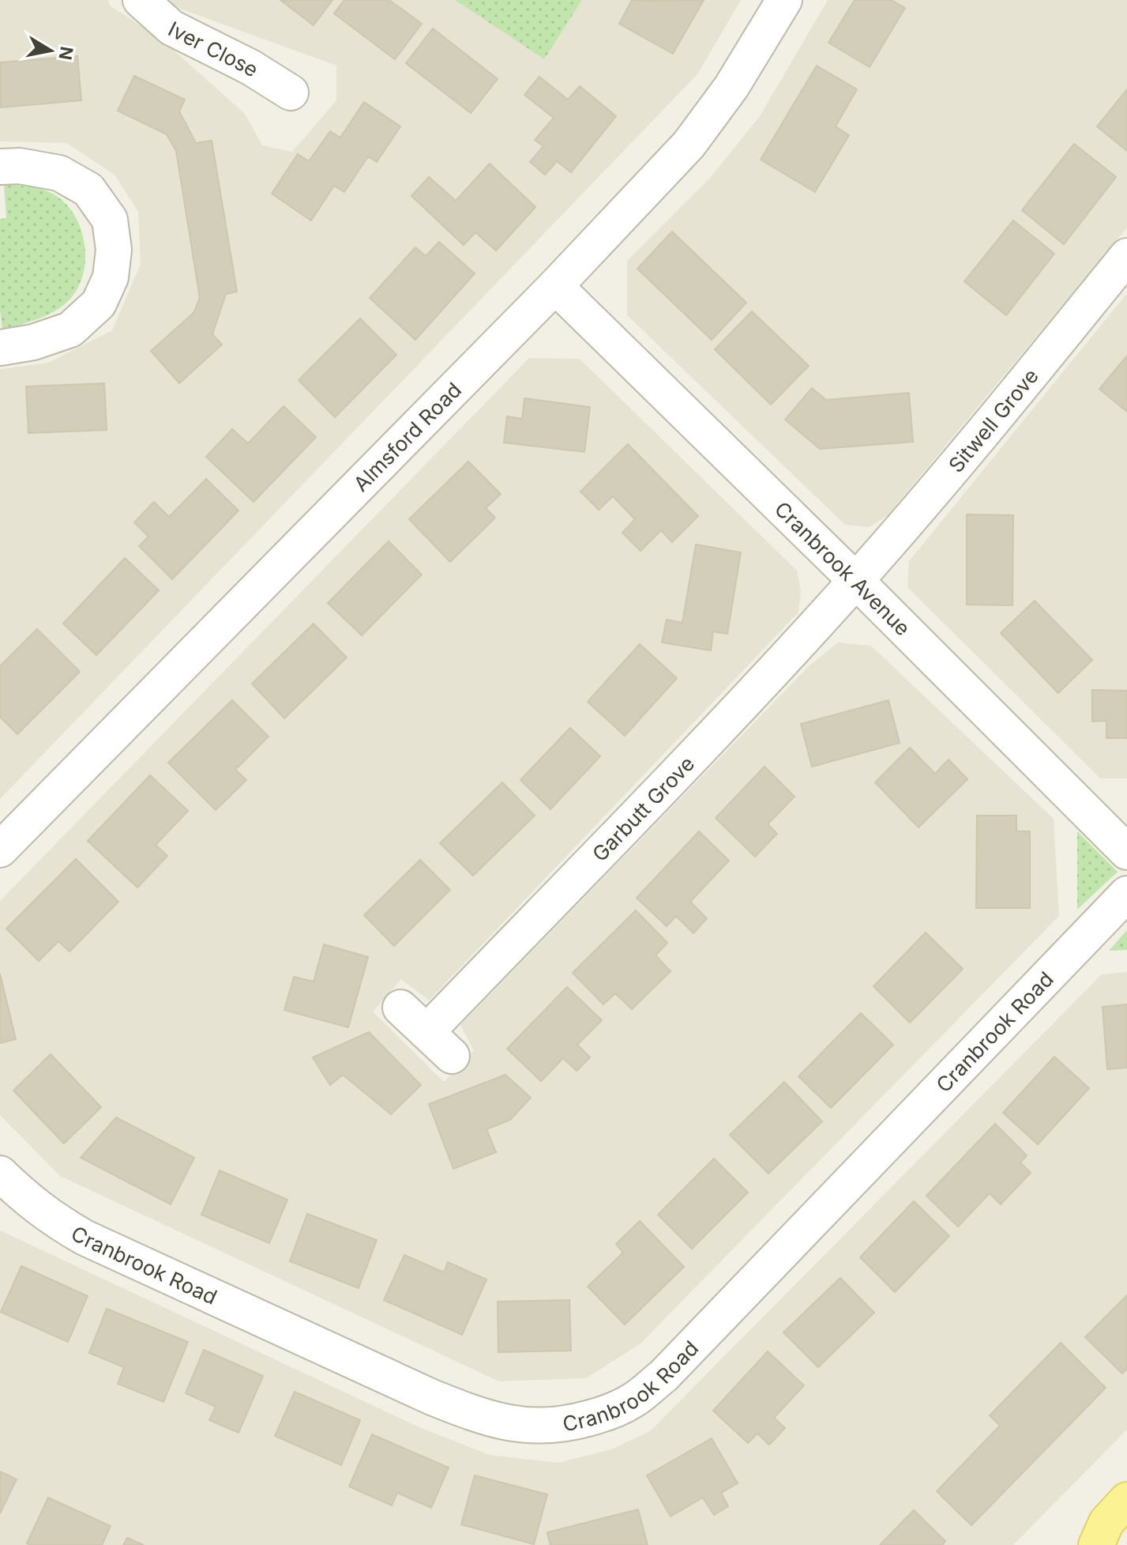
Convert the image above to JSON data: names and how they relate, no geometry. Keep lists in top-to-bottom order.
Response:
{
  "streets": {
    "street": [
      "Iver Close",
      "Sitwell Grove",
      "Almsford Road",
      "Cranbrook Avenue",
      "Garbutt Grove",
      "Cranbrook Road"
    ]
  },
  "crossings": [
    ["Sitwell Grove", "Cranbrook Avenue"],
    ["Sitwell Grove", "Garbutt Grove"],
    ["Almsford Road", "Cranbrook Avenue"],
    ["Cranbrook Avenue", "Garbutt Grove"]
  ],
  "north": "right"
}
